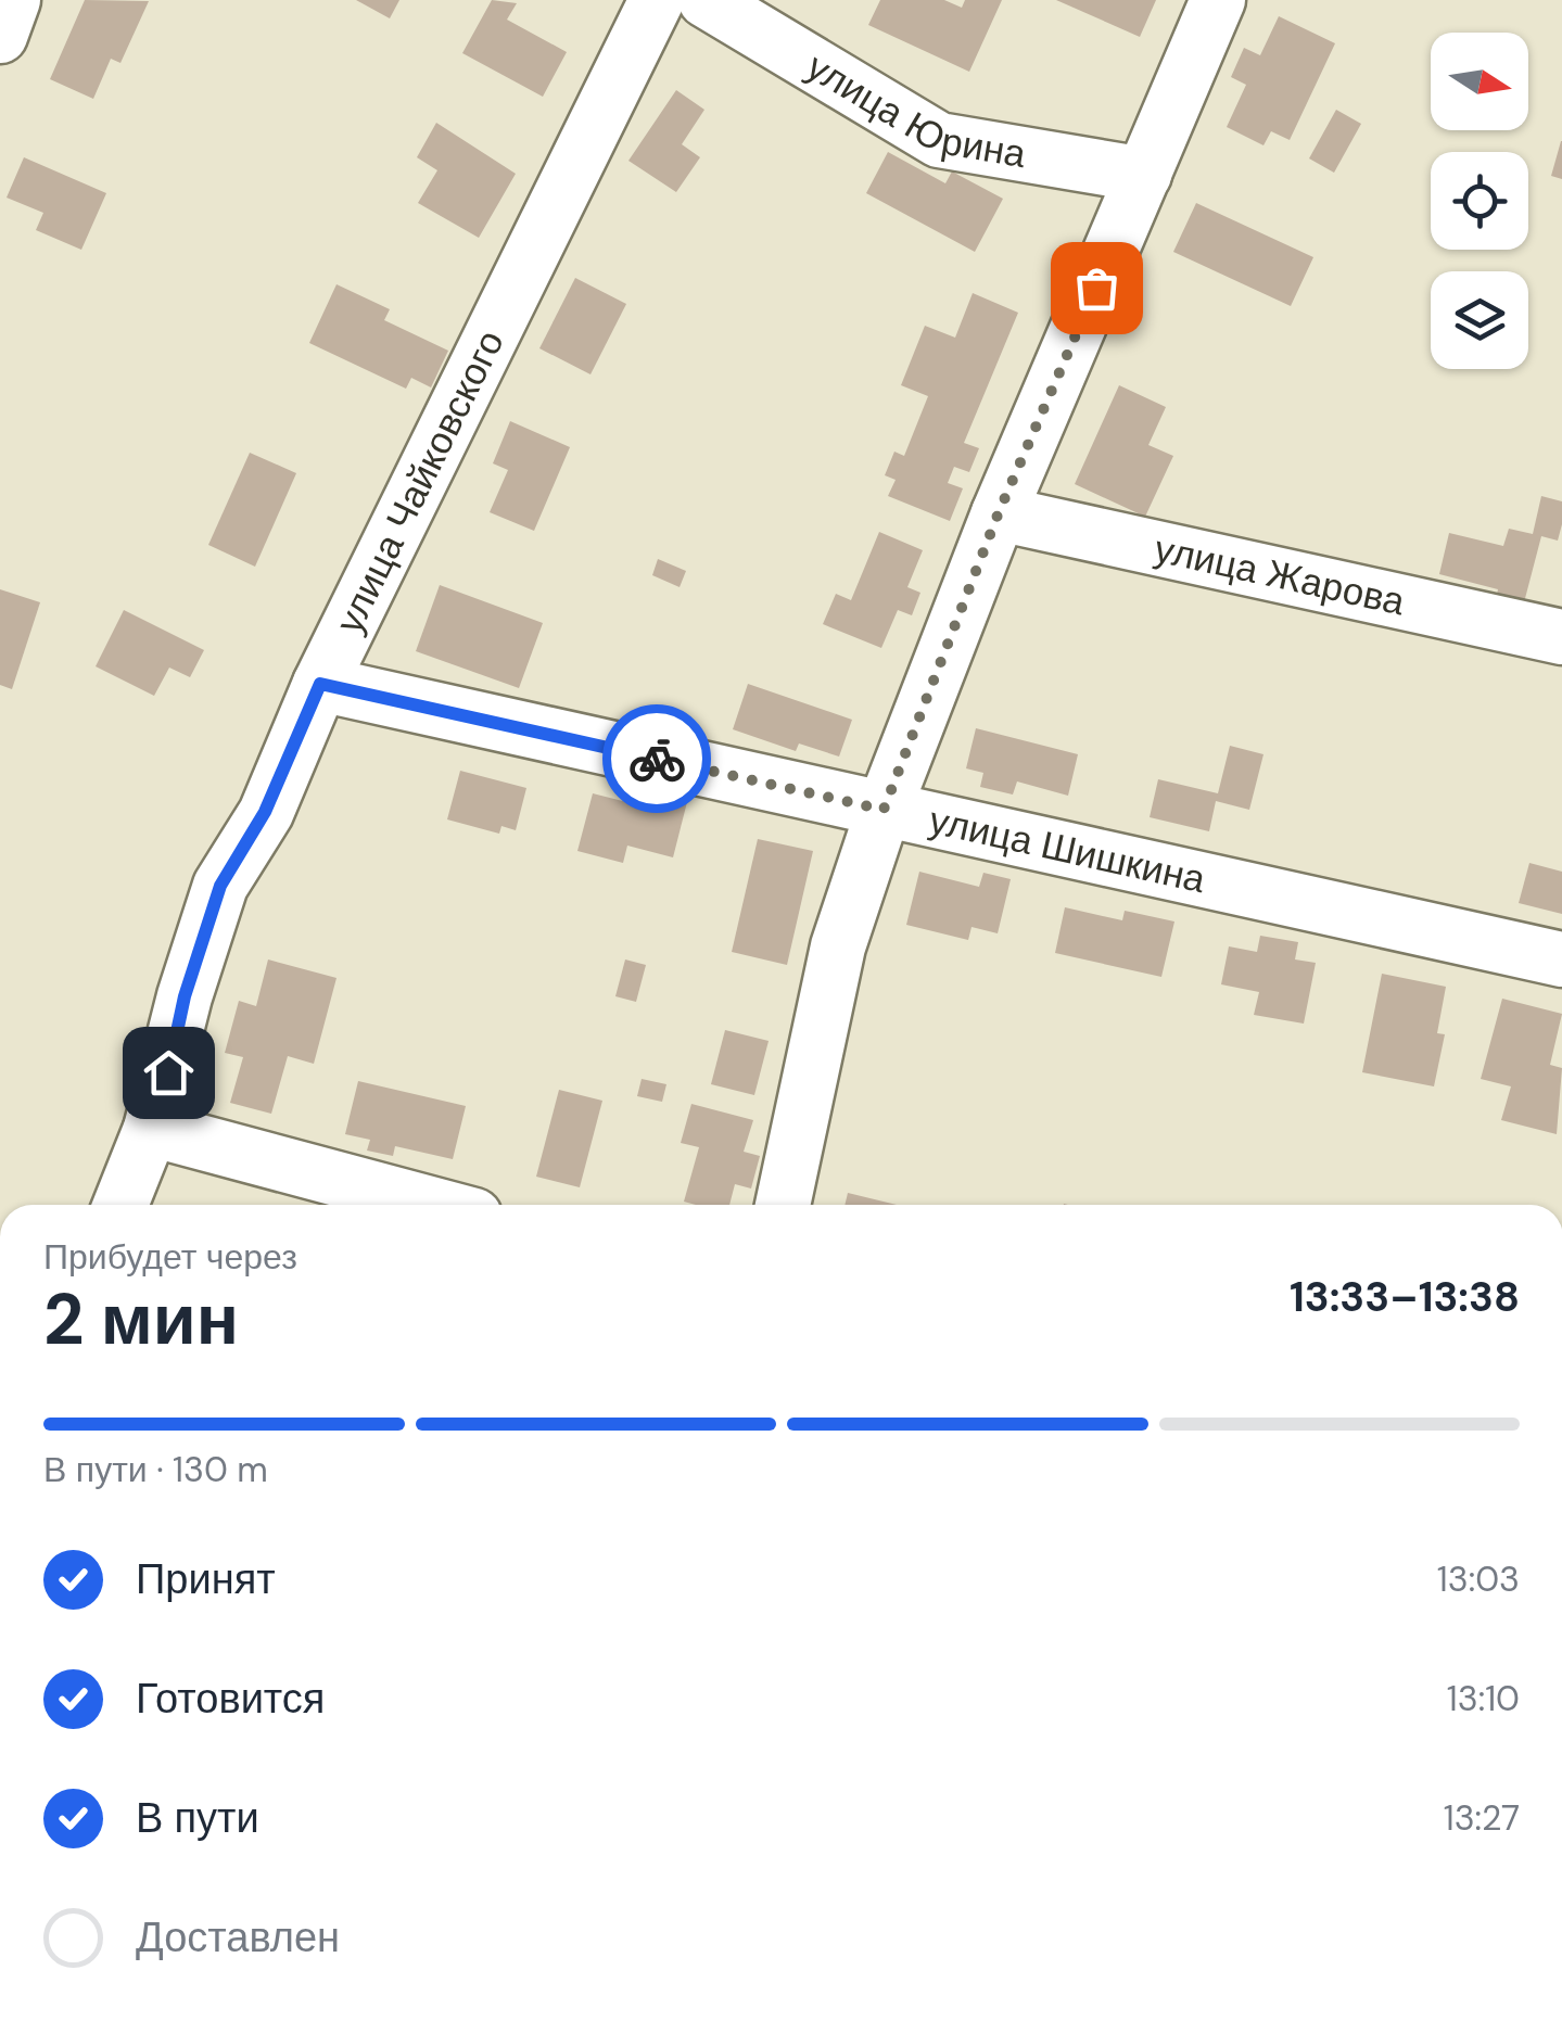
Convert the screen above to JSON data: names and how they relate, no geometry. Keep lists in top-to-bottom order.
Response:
{
  "streets": {
    "street": [
      "улица Юрина",
      "улица Чайковского",
      "улица Жарова",
      "улица Шишкина"
    ]
  },
  "crossings": [
    ["улица Чайковского", "улица Шишкина"]
  ],
  "north": "right",
  "page": {
    "heading": ["2 мин", "Прибудет через", "13:33–13:38"],
    "bar": "В пути · 130 m",
    "list": [
      ["Принят", "13:03"],
      ["Готовится", "13:10"],
      ["В пути", "13:27"],
      "Доставлен"
    ]
  }
}
